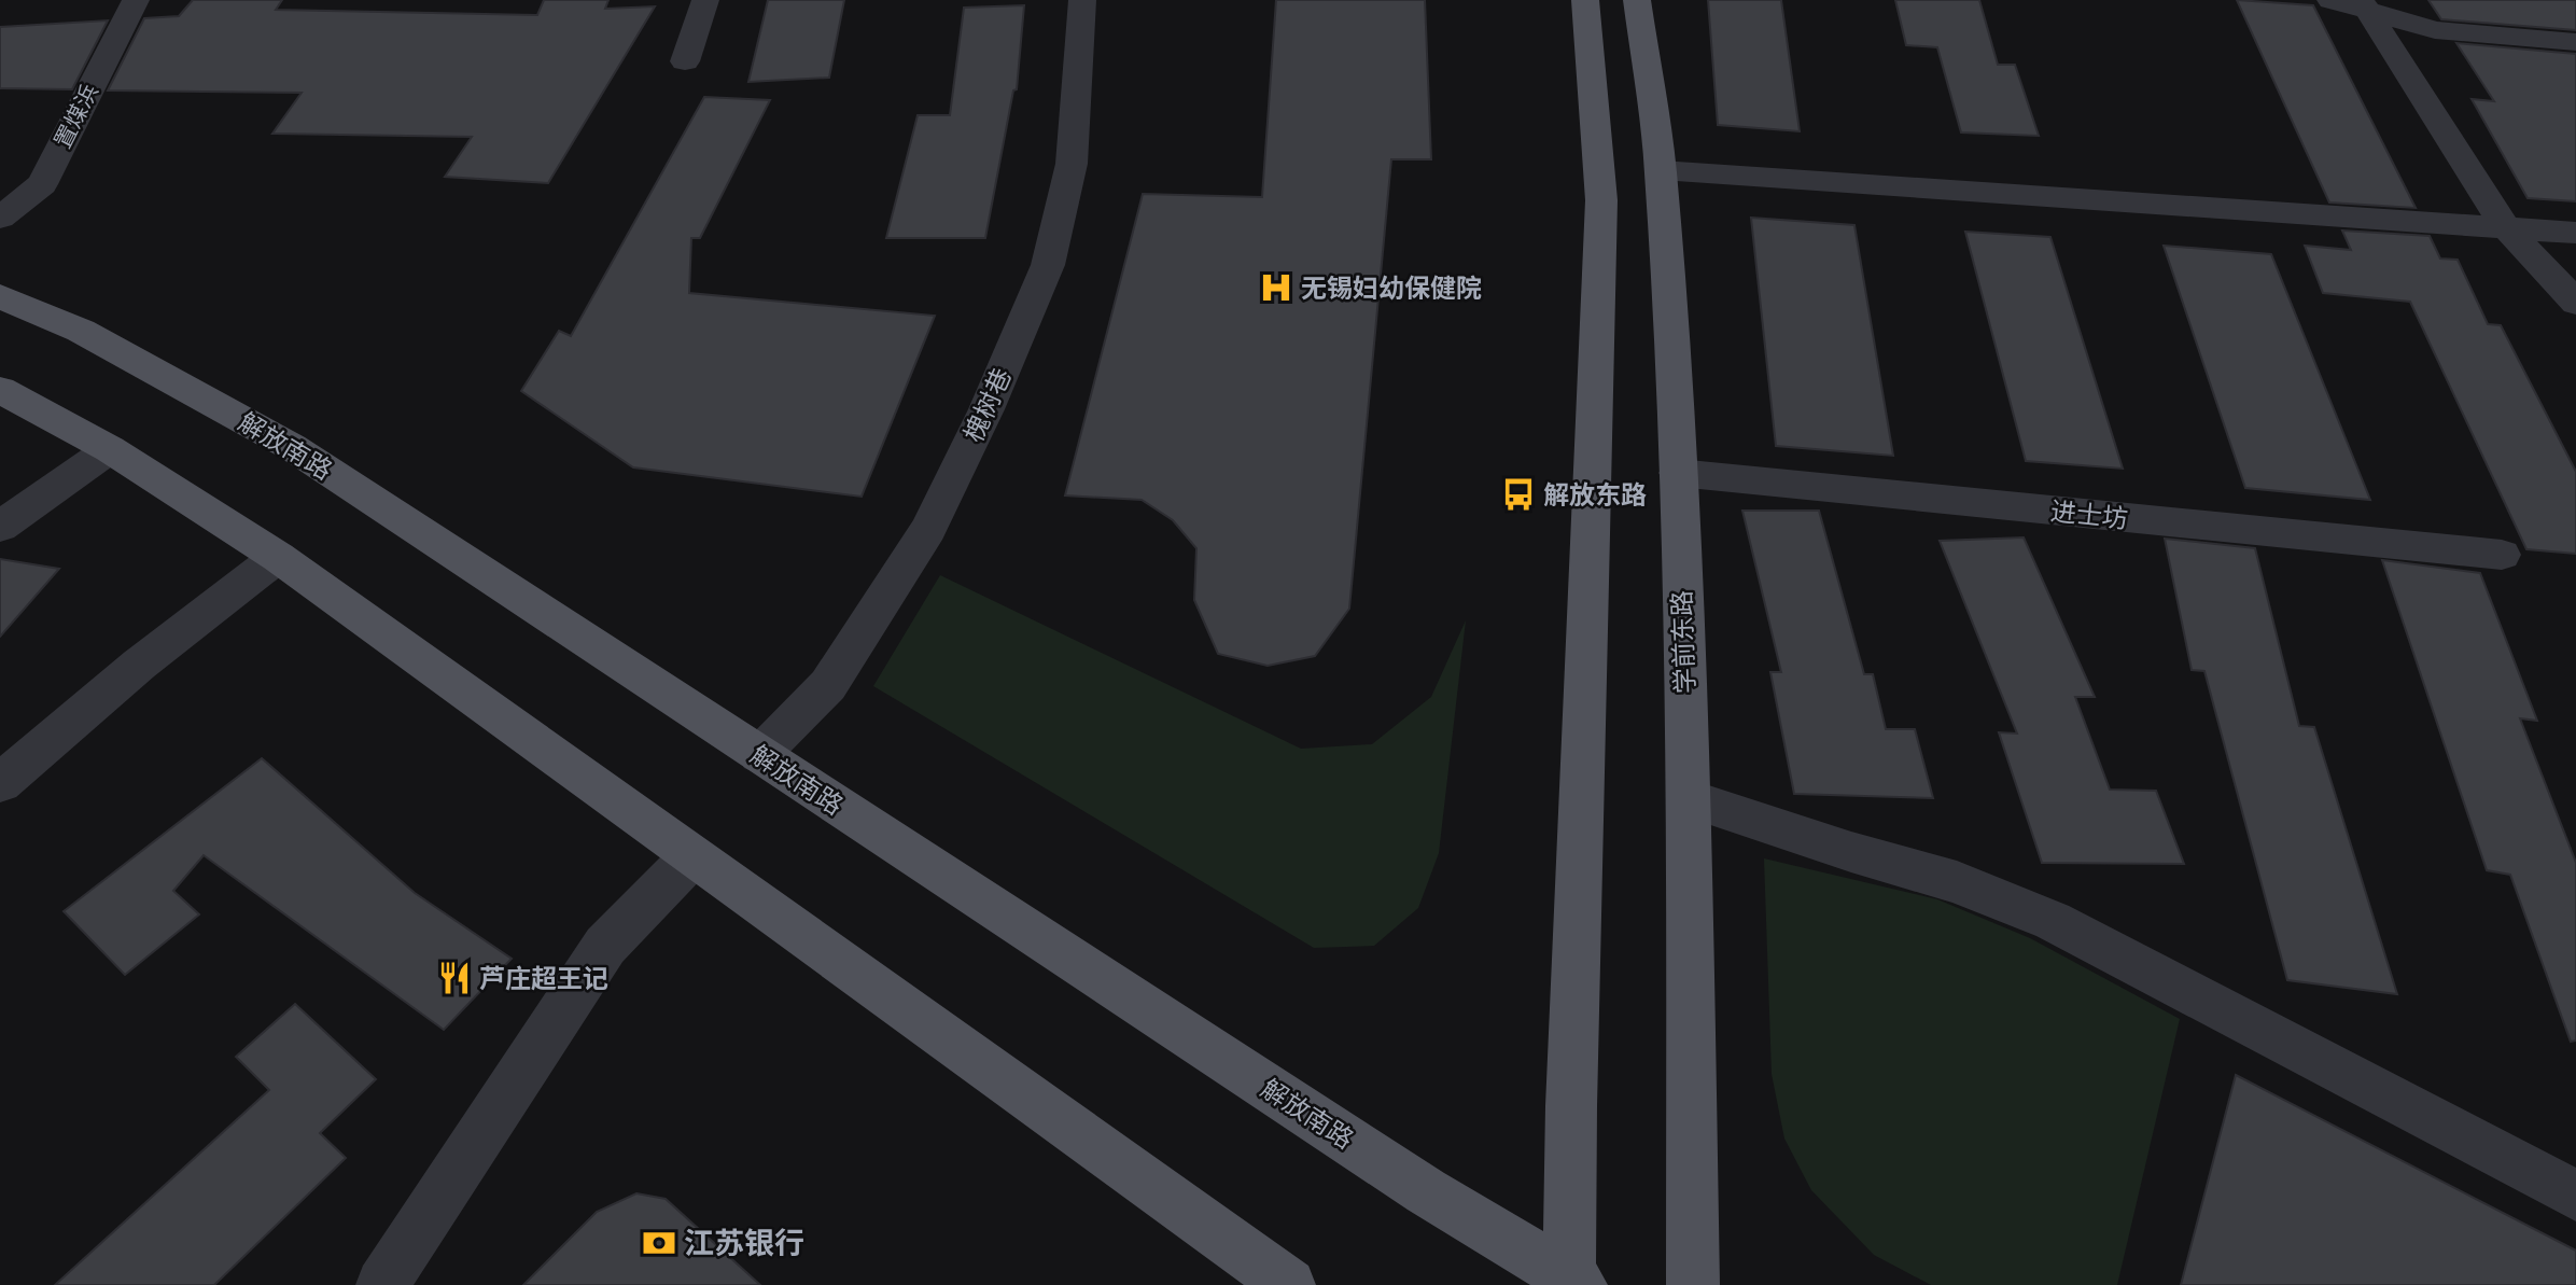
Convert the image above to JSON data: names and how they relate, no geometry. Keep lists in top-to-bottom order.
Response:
{
  "streets": {
    "main road": ["解放南路", "学前东路"],
    "street": ["置煤浜", "槐树巷", "进士坊"]
  },
  "crossings": [
    ["槐树巷", "解放南路"],
    ["进士坊", "学前东路"]
  ],
  "places": {
    "hospital": ["无锡妇幼保健院"],
    "bus stop": ["解放东路"],
    "restaurant": ["芦庄超王记"],
    "bank": ["江苏银行"]
  }
}
